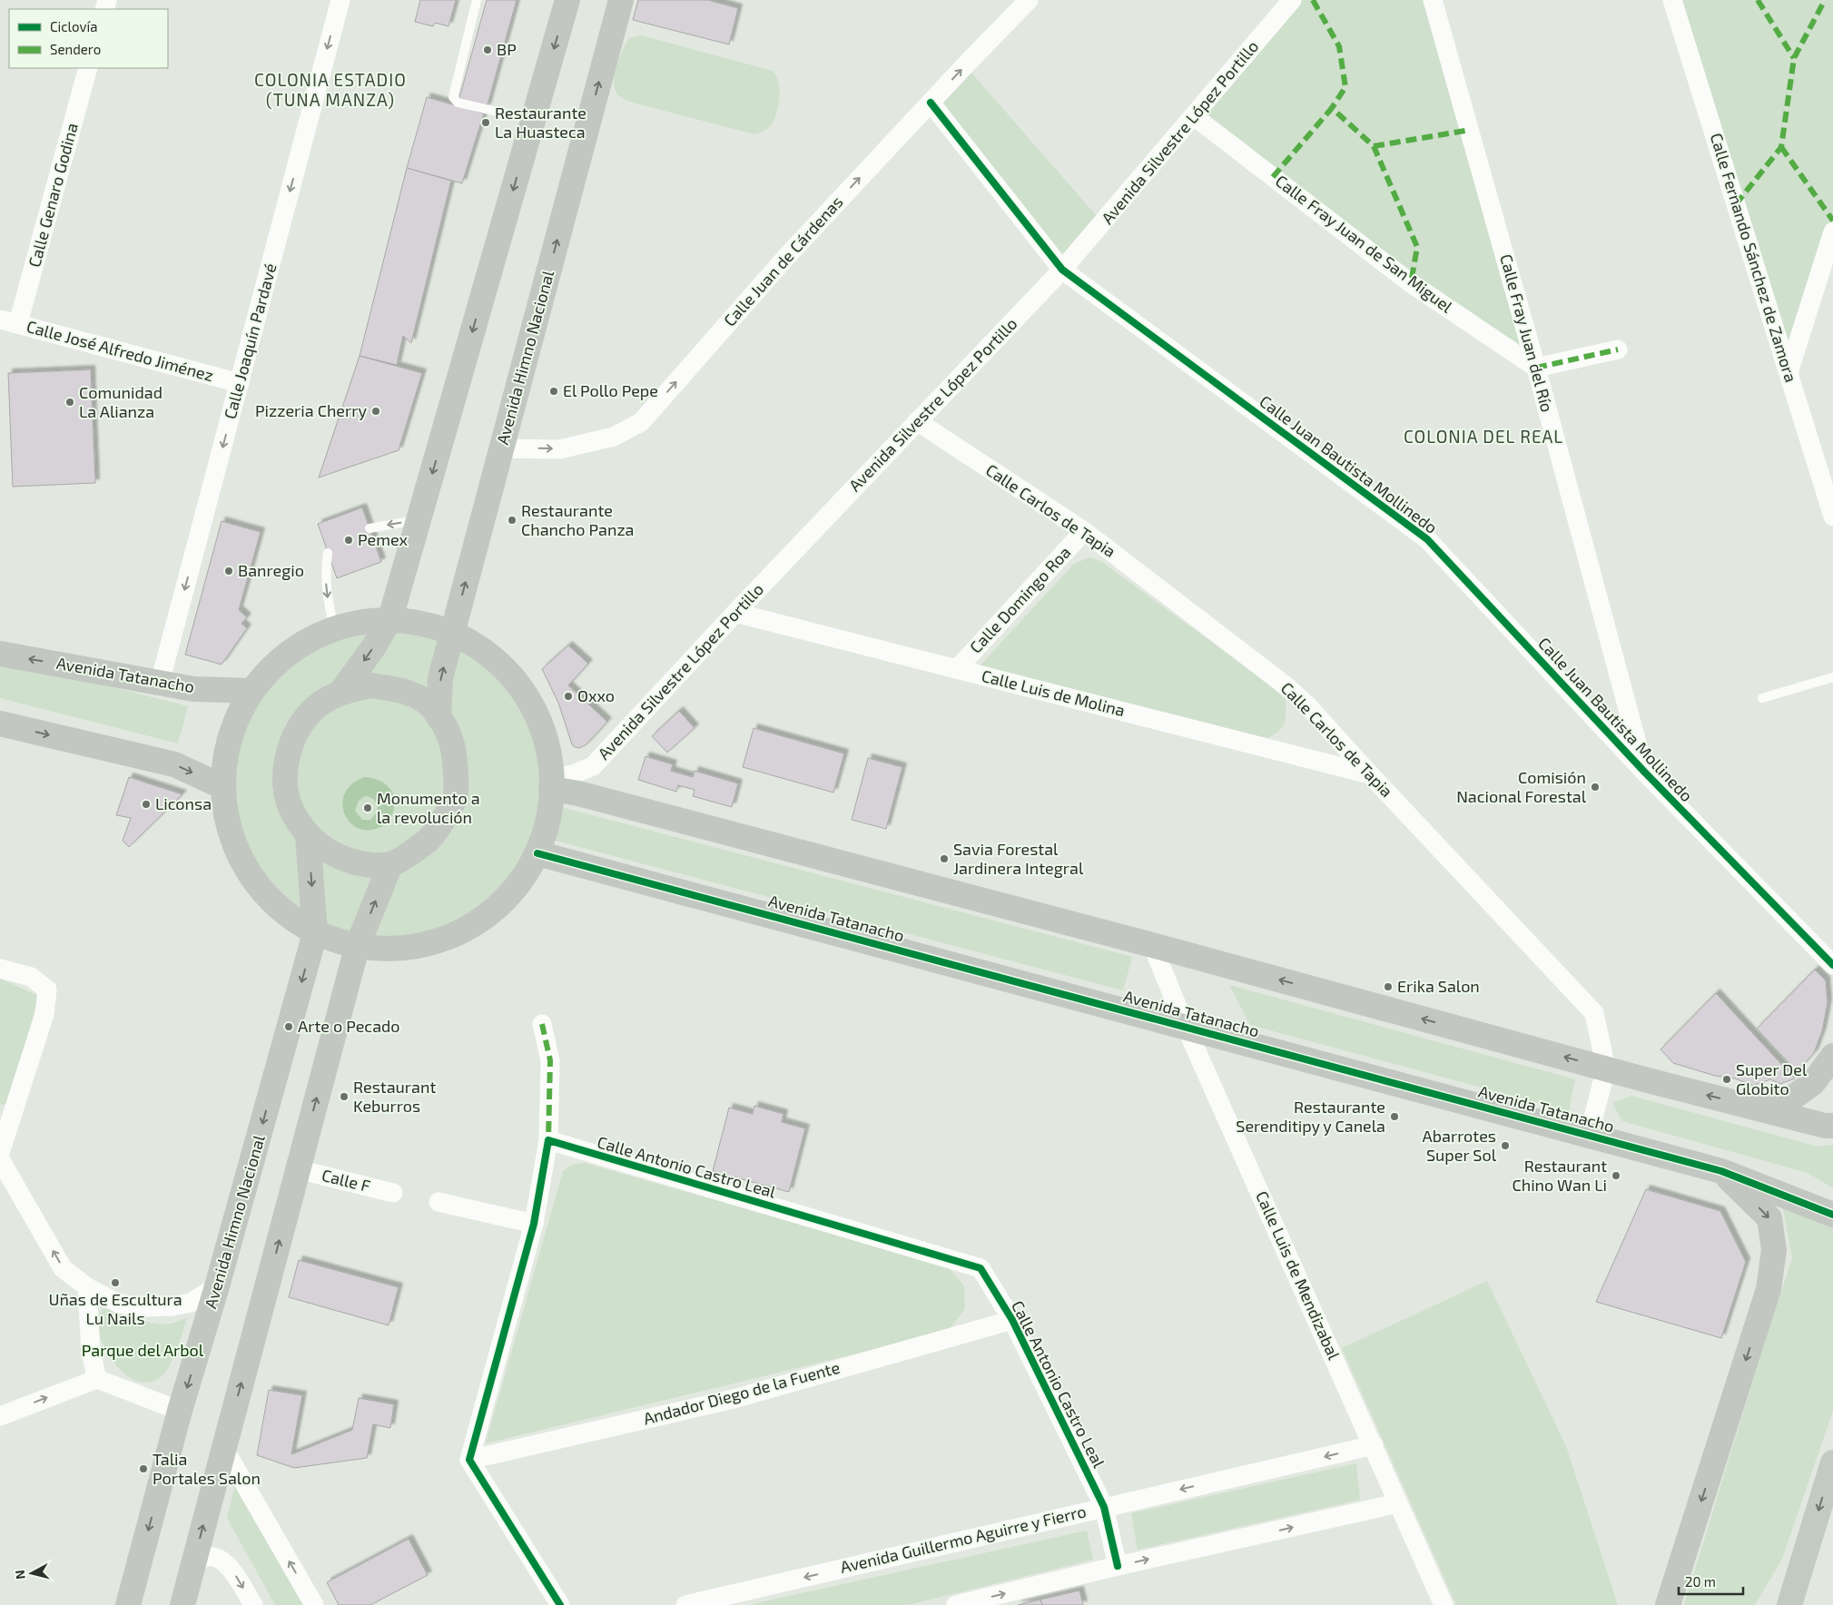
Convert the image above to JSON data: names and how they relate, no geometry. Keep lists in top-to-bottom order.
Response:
{
  "streets": {
    "street": [
      "Avenida Silvestre López Portillo",
      "Calle Genaro Godina",
      "Calle Fray Juan de San Miguel",
      "Calle Fernando Sánchez de Zamora",
      "Calle Juan de Cárdenas",
      "Calle Fray Juan del Río",
      "Calle Joaquín Pardavé",
      "Calle José Alfredo Jiménez",
      "Avenida Himno Nacional",
      "Calle Juan Bautista Mollinedo",
      "Calle Carlos de Tapia",
      "Calle Domingo Roa",
      "Avenida Tatanacho",
      "Calle Luis de Molina",
      "Calle Antonio Castro Leal",
      "Calle F",
      "Calle Luis de Mendizabal",
      "Andador Diego de la Fuente",
      "Avenida Guillermo Aguirre y Fierro"
    ]
  },
  "crossings": [
    ["Avenida Silvestre López Portillo", "Calle Fray Juan de San Miguel"],
    ["Avenida Silvestre López Portillo", "Calle Juan Bautista Mollinedo"],
    ["Avenida Silvestre López Portillo", "Calle Carlos de Tapia"],
    ["Avenida Silvestre López Portillo", "Calle Luis de Molina"],
    ["Calle Genaro Godina", "Calle José Alfredo Jiménez"],
    ["Calle Fray Juan de San Miguel", "Calle Fray Juan del Río"],
    ["Calle Juan de Cárdenas", "Avenida Himno Nacional"],
    ["Calle Juan de Cárdenas", "Calle Juan Bautista Mollinedo"],
    ["Calle Fray Juan del Río", "Calle Juan Bautista Mollinedo"],
    ["Calle Joaquín Pardavé", "Calle José Alfredo Jiménez"],
    ["Calle Joaquín Pardavé", "Avenida Tatanacho"],
    ["Calle Carlos de Tapia", "Calle Domingo Roa"],
    ["Calle Carlos de Tapia", "Avenida Tatanacho"],
    ["Calle Carlos de Tapia", "Calle Luis de Molina"],
    ["Calle Domingo Roa", "Calle Luis de Molina"],
    ["Avenida Tatanacho", "Calle Luis de Mendizabal"],
    ["Calle Antonio Castro Leal", "Andador Diego de la Fuente"],
    ["Calle Antonio Castro Leal", "Avenida Guillermo Aguirre y Fierro"],
    ["Calle Luis de Mendizabal", "Avenida Guillermo Aguirre y Fierro"]
  ],
  "one_way": ["Calle Juan de Cárdenas", "Calle Joaquín Pardavé"],
  "districts": ["COLONIA ESTADIO (TUNA MANZA)", "COLONIA DEL REAL"],
  "parks": ["Parque del Arbol"],
  "places": [
    "BP",
    "Restaurante La Huasteca",
    "El Pollo Pepe",
    "Comunidad La Alianza",
    "Pizzeria Cherry",
    "Restaurante Chancho Panza",
    "Pemex",
    "Banregio",
    "Oxxo",
    "Comisión Nacional Forestal",
    "Liconsa",
    "Monumento a la revolución",
    "Savia Forestal Jardinera Integral",
    "Erika Salon",
    "Arte o Pecado",
    "Super Del Globito",
    "Restaurant Keburros",
    "Restaurante Serenditipy y Canela",
    "Abarrotes Super Sol",
    "Restaurant Chino Wan Li",
    "Uñas de Escultura Lu Nails",
    "Talia Portales Salon"
  ],
  "legend": ["Ciclovía", "Sendero"],
  "scale_bar": "20 m",
  "north": "left"
}
